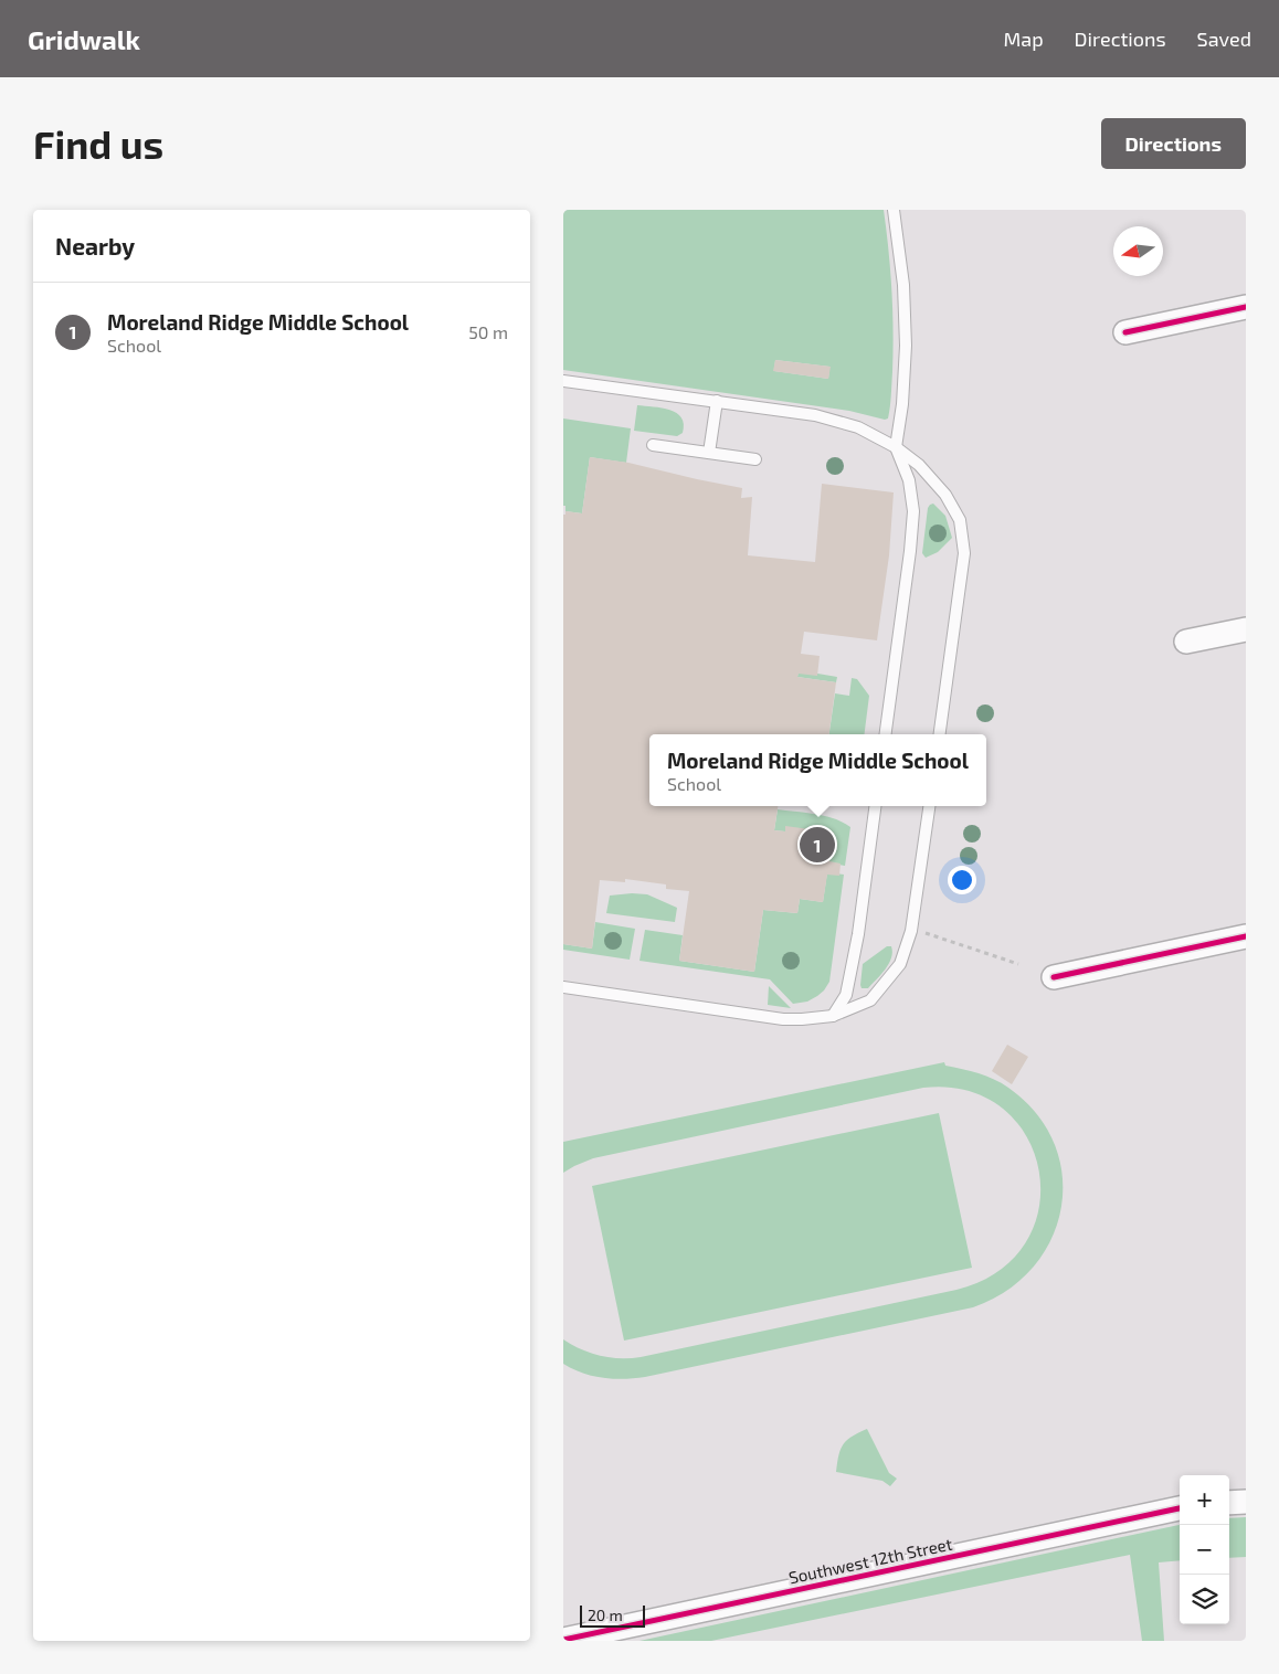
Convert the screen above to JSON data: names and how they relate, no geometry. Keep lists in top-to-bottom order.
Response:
{
  "streets": {
    "street": ["Southwest 12th Street"]
  },
  "scale_bar": "20 m",
  "north": "left",
  "page": {
    "header": "Gridwalk",
    "nav": ["Map", "Directions", "Saved"],
    "buttons": "Directions",
    "title": "Find us",
    "heading": "Nearby",
    "list": [
      {
        "mark": "1",
        "name": "Moreland Ridge Middle School",
        "note": "School",
        "value": "50 m"
      }
    ],
    "popup": ["Moreland Ridge Middle School", "School"],
    "pins": "1",
    "map_buttons": ["+", "−"],
    "scale": "20 m"
  }
}
